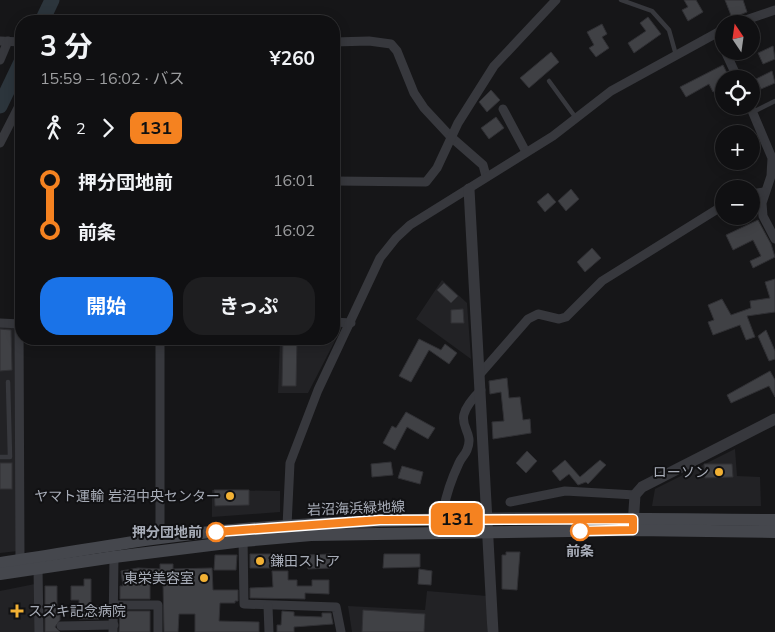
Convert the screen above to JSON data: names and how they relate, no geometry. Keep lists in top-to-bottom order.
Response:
{
  "streets": {
    "main road": ["岩沼海浜緑地線"]
  },
  "places": {
    "other": [
      "ローソン",
      "ヤマト運輸 岩沼中央センター",
      "前条",
      "押分団地前",
      "鎌田ストア",
      "東栄美容室"
    ],
    "health": ["スズキ記念病院"]
  },
  "lines": ["bus line 131"],
  "north": "top",
  "page": {
    "on_map": "131",
    "map_buttons": ["+", "−"],
    "heading": ["3 分", "15:59 – 16:02 · バス", "¥260"],
    "legs": ["2", "131"],
    "list": [
      {
        "name": "押分団地前",
        "value": "16:01"
      },
      {
        "name": "前条",
        "value": "16:02"
      }
    ],
    "buttons": ["開始", "きっぷ"]
  }
}
